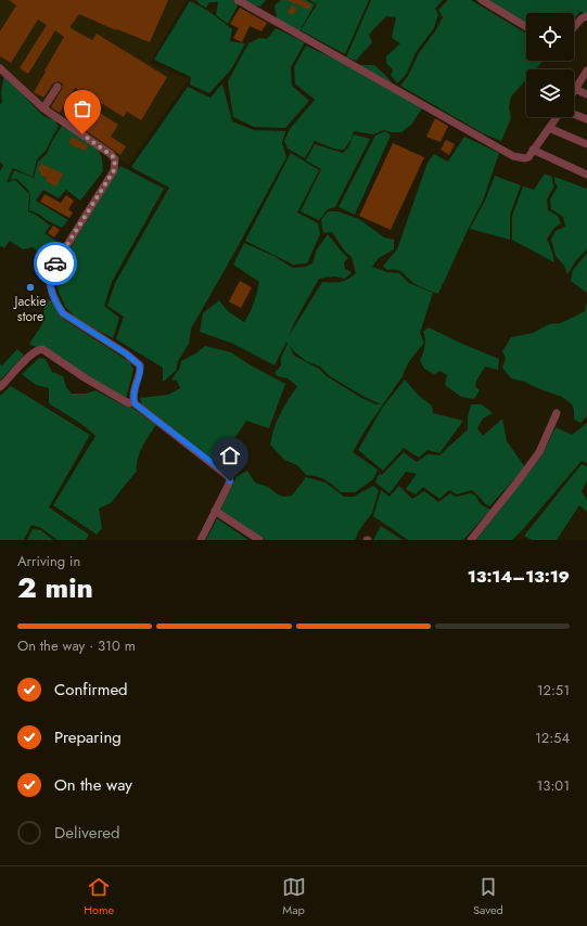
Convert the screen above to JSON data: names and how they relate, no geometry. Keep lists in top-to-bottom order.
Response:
{
  "places": ["Jackie store"],
  "page": {
    "heading": ["2 min", "Arriving in", "13:14–13:19"],
    "bar": "On the way · 310 m",
    "list": [
      ["Confirmed", "12:51"],
      ["Preparing", "12:54"],
      ["On the way", "13:01"],
      "Delivered"
    ],
    "tabs": ["Home", "Map", "Saved"]
  }
}
